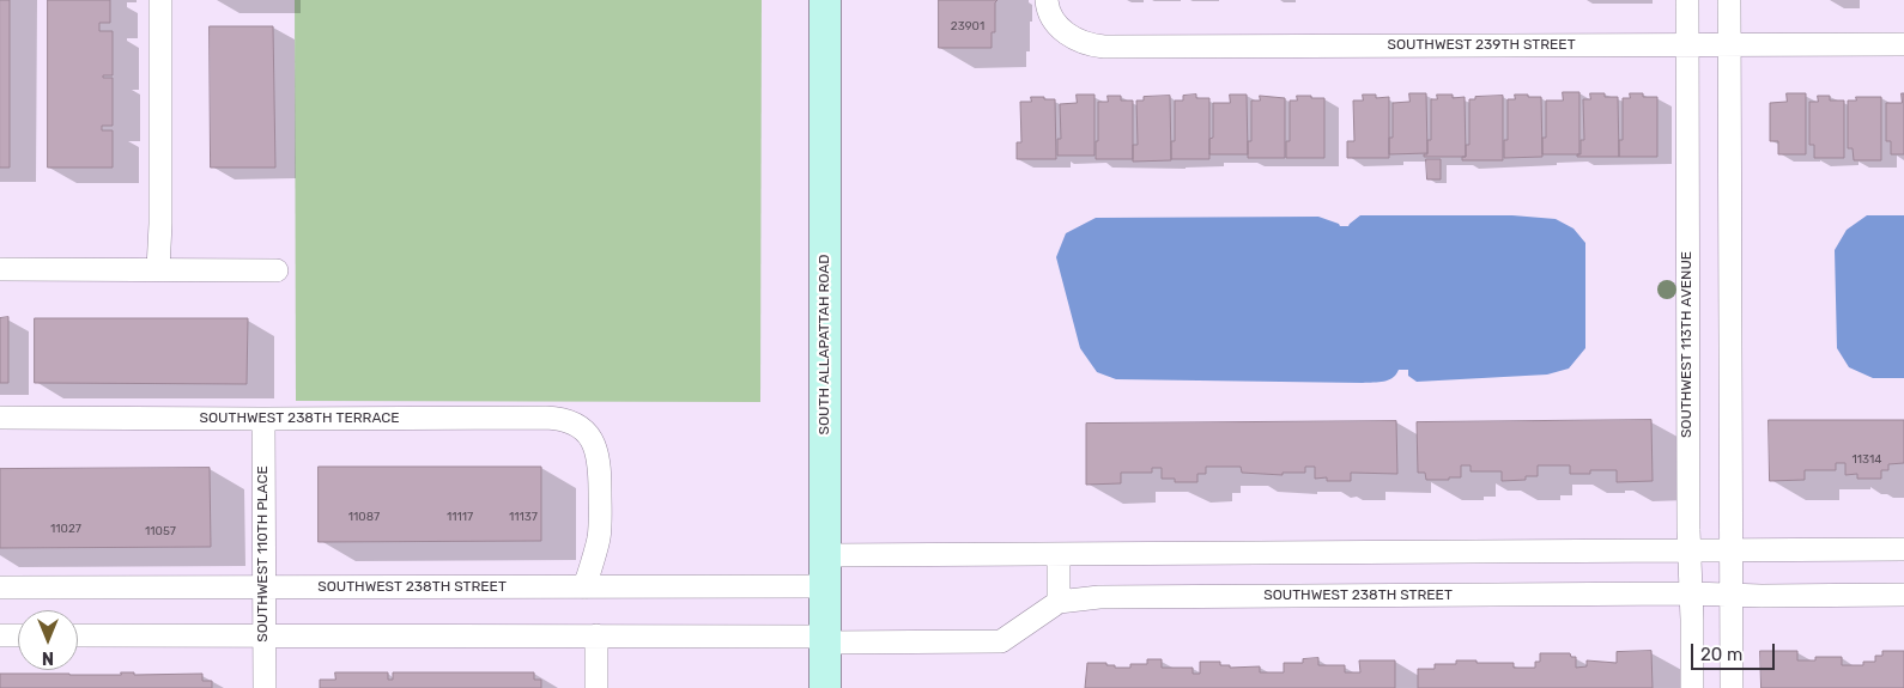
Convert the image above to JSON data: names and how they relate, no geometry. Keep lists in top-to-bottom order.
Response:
{
  "streets": {
    "main road": ["SOUTH ALLAPATTAH ROAD"],
    "street": [
      "SOUTHWEST 239TH STREET",
      "SOUTHWEST 113TH AVENUE",
      "SOUTHWEST 238TH TERRACE",
      "SOUTHWEST 110TH PLACE",
      "SOUTHWEST 238TH STREET"
    ]
  },
  "crossings": [
    ["SOUTHWEST 239TH STREET", "SOUTHWEST 113TH AVENUE"],
    ["SOUTH ALLAPATTAH ROAD", "SOUTHWEST 238TH STREET"],
    ["SOUTHWEST 113TH AVENUE", "SOUTHWEST 238TH STREET"],
    ["SOUTHWEST 238TH TERRACE", "SOUTHWEST 110TH PLACE"],
    ["SOUTHWEST 238TH TERRACE", "SOUTHWEST 238TH STREET"],
    ["SOUTHWEST 110TH PLACE", "SOUTHWEST 238TH STREET"]
  ],
  "house_numbers": [
    "23901",
    "11314",
    "11087",
    "11117",
    "11137",
    "11027",
    "11057"
  ],
  "scale_bar": "20 m",
  "north": "bottom"
}
